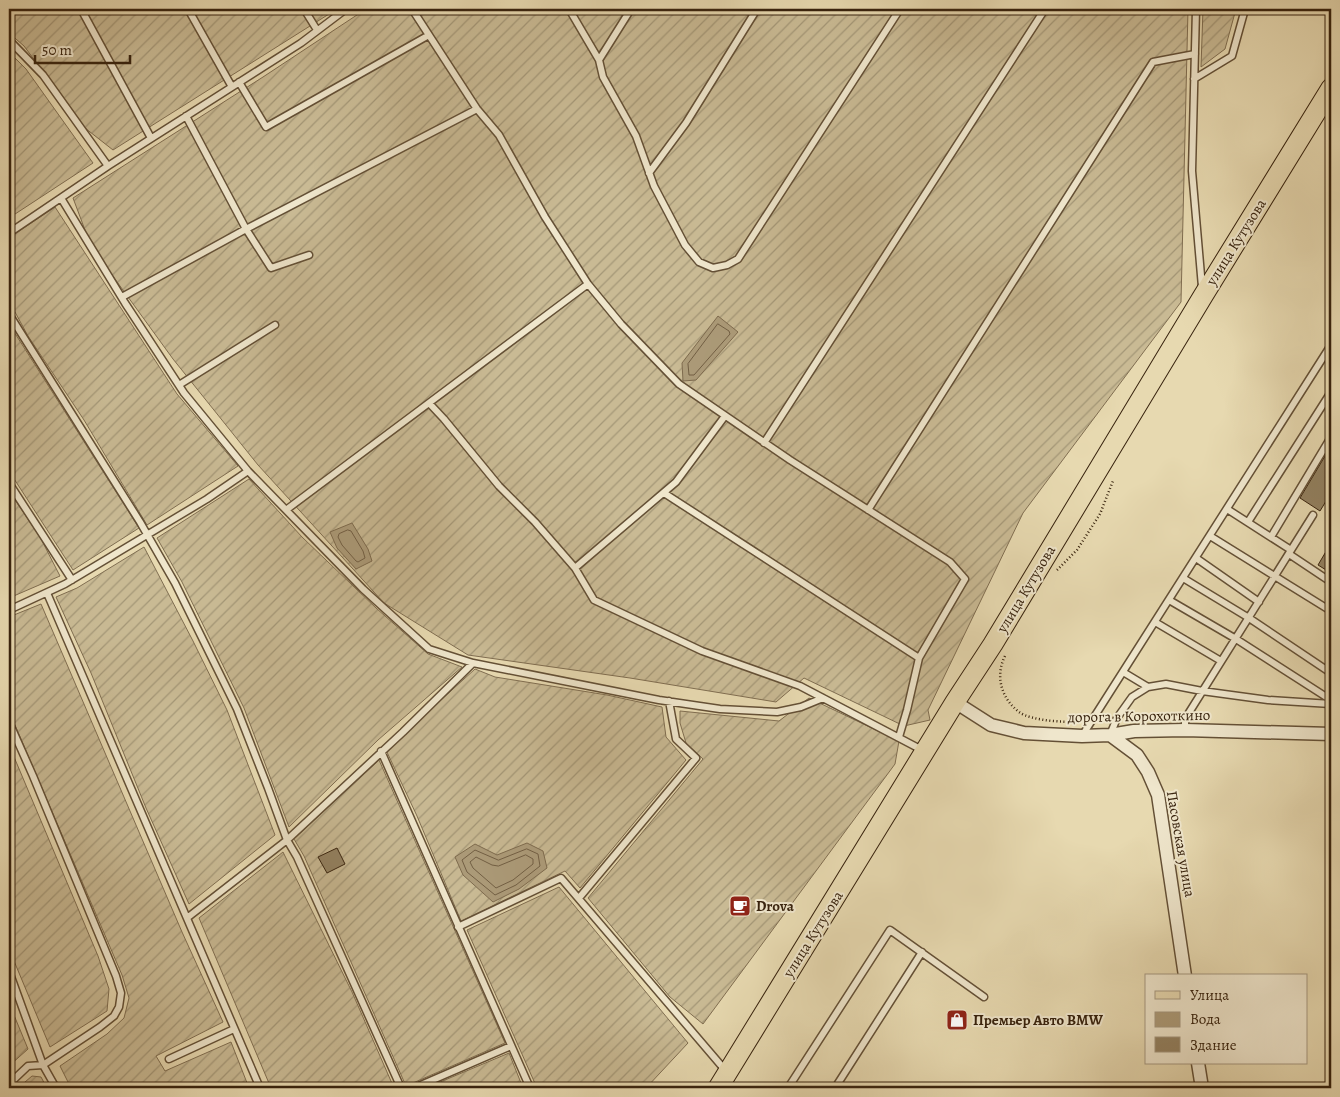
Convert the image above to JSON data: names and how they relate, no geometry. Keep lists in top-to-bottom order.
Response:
{
  "streets": {
    "main road": ["улица Кутузова"],
    "street": ["дорога в Корохоткино", "Пасовская улица"]
  },
  "crossings": [
    ["улица Кутузова", "дорога в Корохоткино"],
    ["дорога в Корохоткино", "Пасовская улица"]
  ],
  "places": {
    "cafe": ["Drova"],
    "shop": ["Премьер Авто BMW"]
  },
  "legend": ["Улица", "Вода", "Здание"],
  "scale_bar": "50 m"
}
